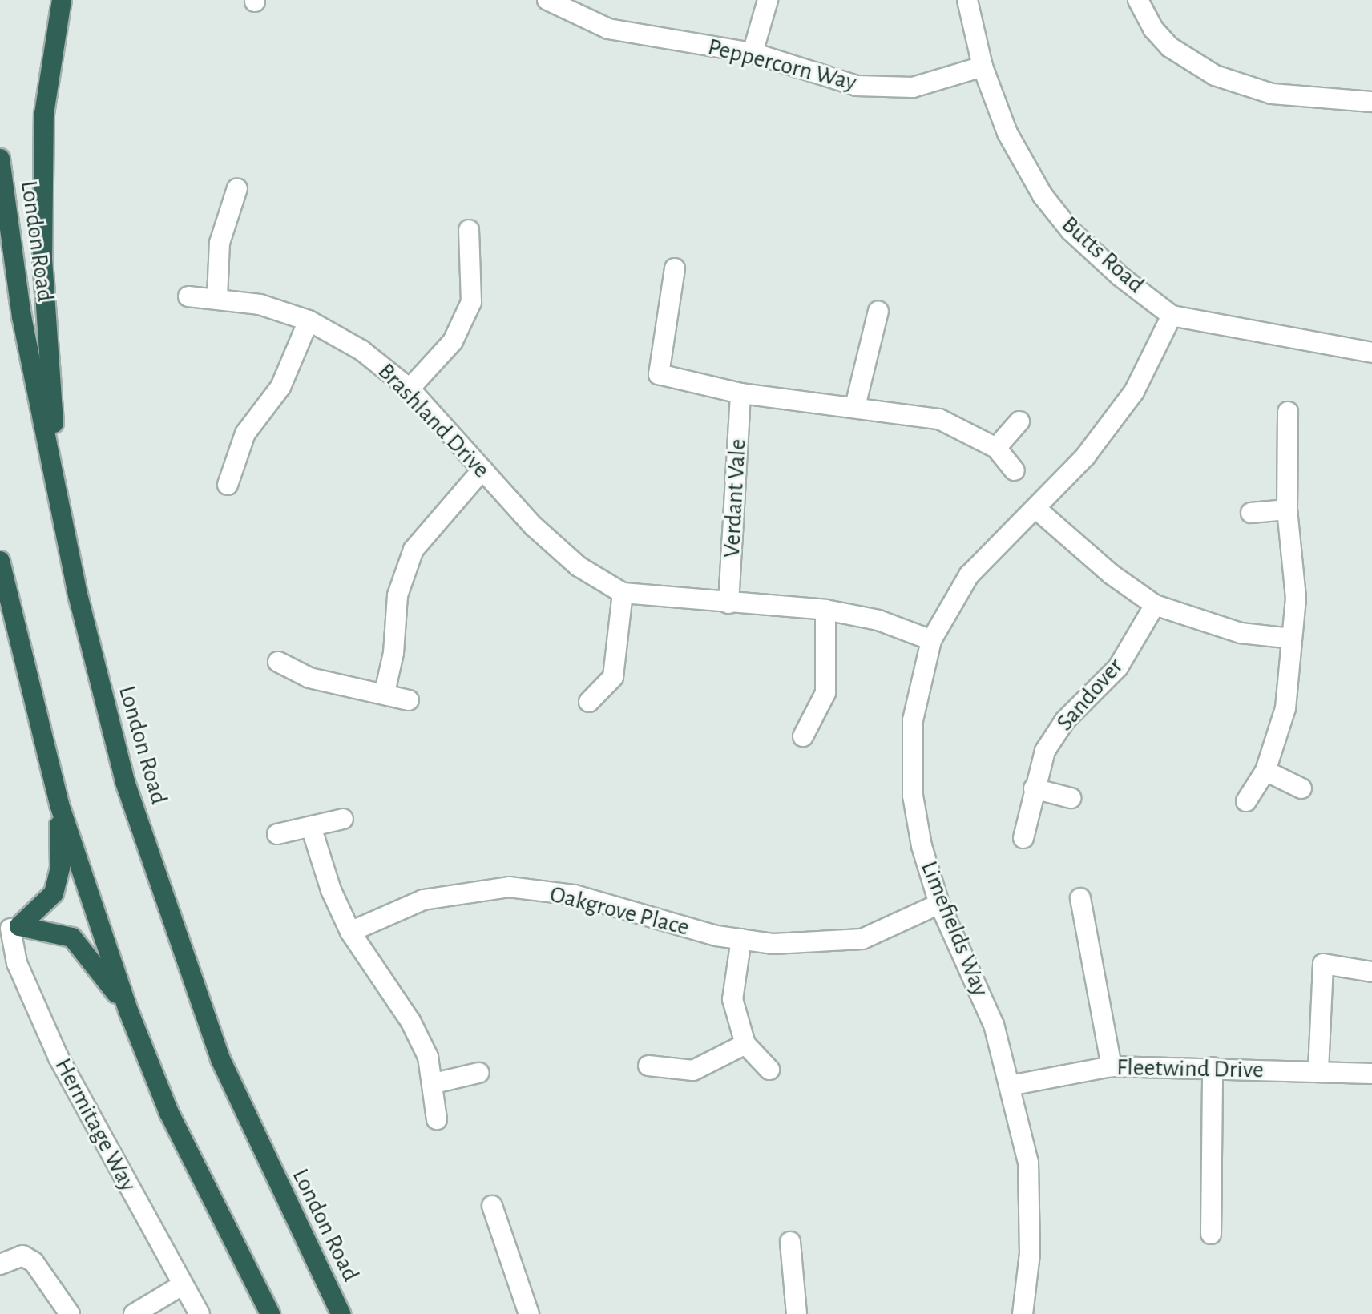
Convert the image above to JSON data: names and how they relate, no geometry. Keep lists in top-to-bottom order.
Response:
{
  "streets": {
    "highway": ["London Road"],
    "street": [
      "Peppercorn Way",
      "Butts Road",
      "Brashland Drive",
      "Verdant Vale",
      "Sandover",
      "Oakgrove Place",
      "Limefields Way",
      "Fleetwind Drive",
      "Hermitage Way"
    ]
  },
  "crossings": [
    ["Peppercorn Way", "Butts Road"],
    ["Butts Road", "Limefields Way"],
    ["Brashland Drive", "Verdant Vale"],
    ["Brashland Drive", "Limefields Way"],
    ["Oakgrove Place", "Limefields Way"],
    ["Limefields Way", "Fleetwind Drive"]
  ]
}
